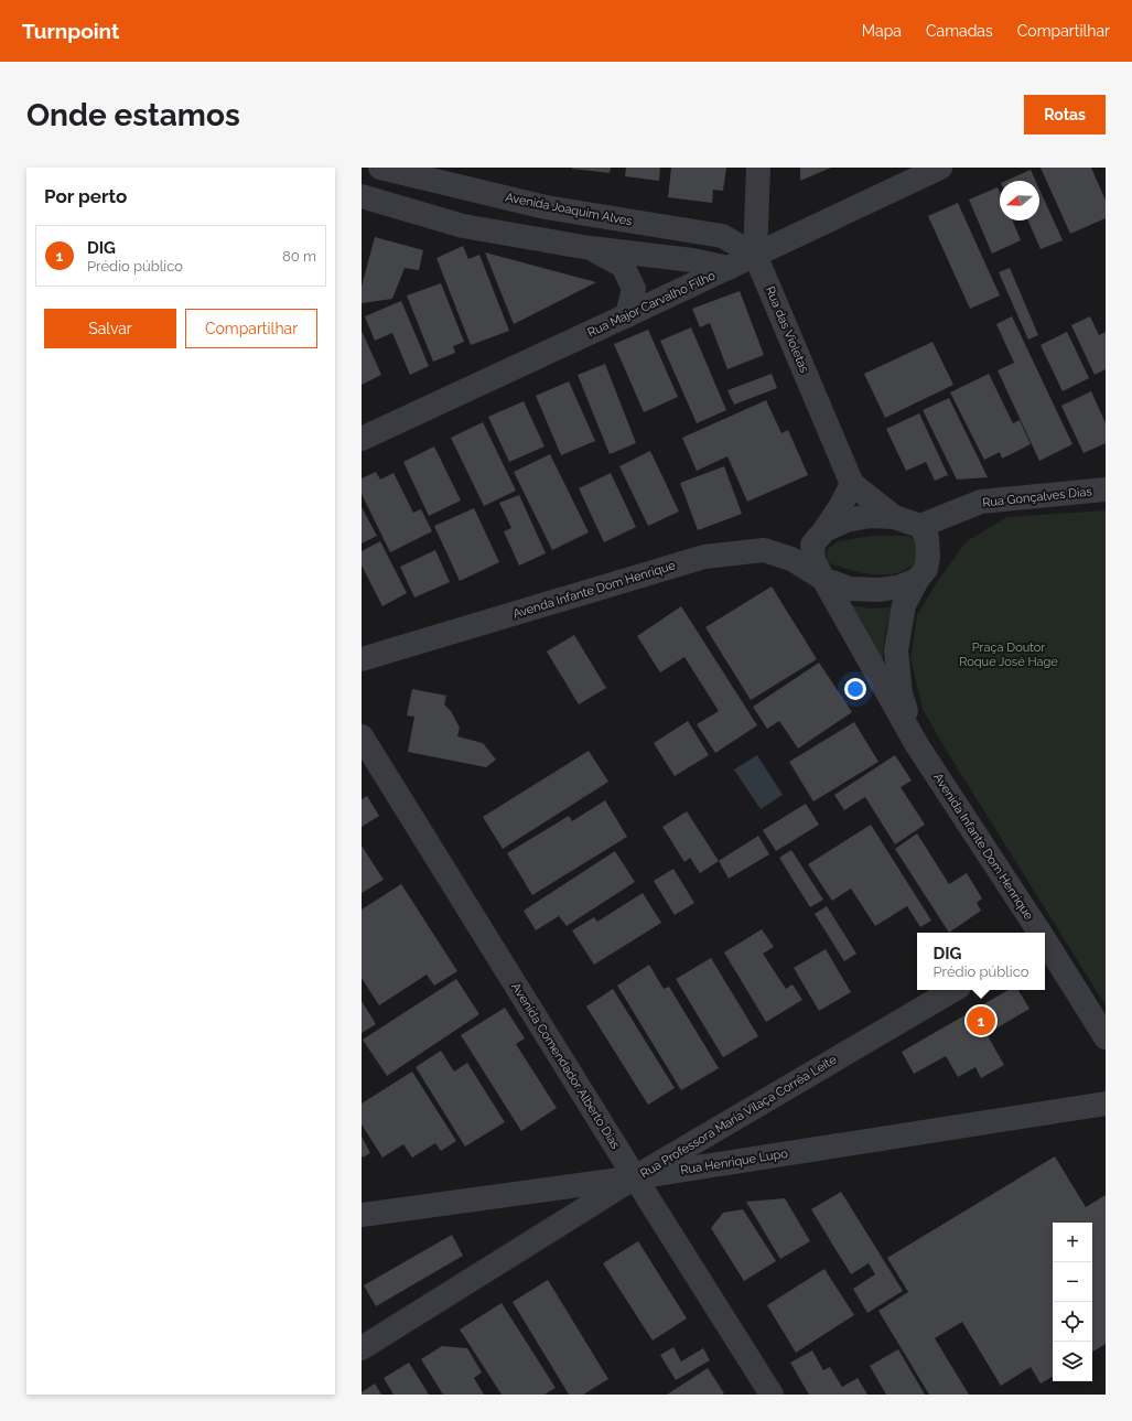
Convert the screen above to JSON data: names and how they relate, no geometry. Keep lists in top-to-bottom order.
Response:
{
  "streets": {
    "street": [
      "Avenida Joaquim Alves",
      "Rua Major Carvalho Filho",
      "Rua das Violetas",
      "Rua Gonçalves Dias",
      "Avenda Infante Dom Henrique",
      "Avenida Infante Dom Henrique",
      "Avenida Comendador Alberto Dias",
      "Rua Professora Maria Vilaça Corrêa Leite",
      "Rua Henrique Lupo"
    ]
  },
  "crossings": [
    ["Avenida Joaquim Alves", "Rua Major Carvalho Filho"],
    ["Avenida Joaquim Alves", "Rua das Violetas"],
    ["Rua Major Carvalho Filho", "Rua das Violetas"],
    ["Rua das Violetas", "Rua Gonçalves Dias"],
    ["Rua das Violetas", "Avenda Infante Dom Henrique"],
    ["Rua das Violetas", "Avenida Infante Dom Henrique"],
    ["Rua Gonçalves Dias", "Avenda Infante Dom Henrique"],
    ["Rua Gonçalves Dias", "Avenida Infante Dom Henrique"],
    ["Avenda Infante Dom Henrique", "Avenida Infante Dom Henrique"],
    ["Avenida Comendador Alberto Dias", "Rua Professora Maria Vilaça Corrêa Leite"],
    ["Avenida Comendador Alberto Dias", "Rua Henrique Lupo"],
    ["Rua Professora Maria Vilaça Corrêa Leite", "Rua Henrique Lupo"]
  ],
  "parks": ["Praça Doutor Roque José Hage"],
  "north": "left",
  "page": {
    "header": "Turnpoint",
    "nav": ["Mapa", "Camadas", "Compartilhar"],
    "buttons": [
      "Rotas",
      ["Salvar", "Compartilhar"]
    ],
    "title": "Onde estamos",
    "heading": "Por perto",
    "list": [
      {
        "mark": "1",
        "name": "DIG",
        "note": "Prédio público",
        "value": "80 m"
      }
    ],
    "popup": ["DIG", "Prédio público"],
    "pins": "1",
    "map_buttons": ["+", "−"]
  }
}
